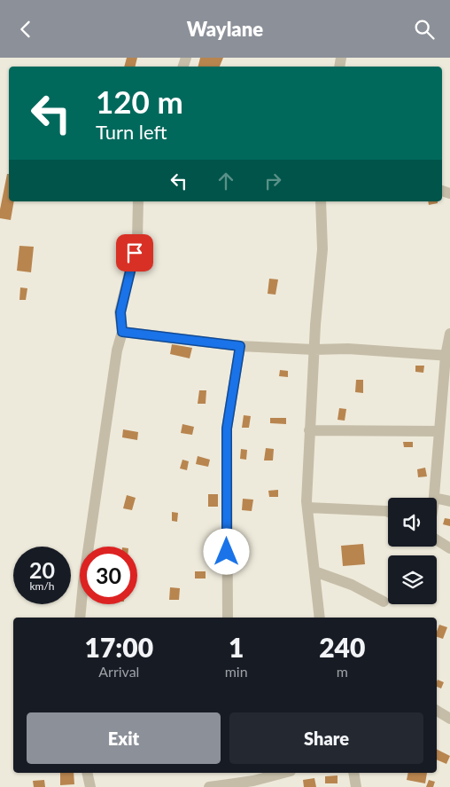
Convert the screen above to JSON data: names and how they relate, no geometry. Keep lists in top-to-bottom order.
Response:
{
  "page": {
    "header": "Waylane",
    "turn": ["120 m", "Turn left"],
    "speed": "20 km/h",
    "limit": "30",
    "eta": [
      "17:00",
      "Arrival",
      "1",
      "min",
      "240",
      "m"
    ],
    "buttons": ["Exit", "Share"]
  }
}
